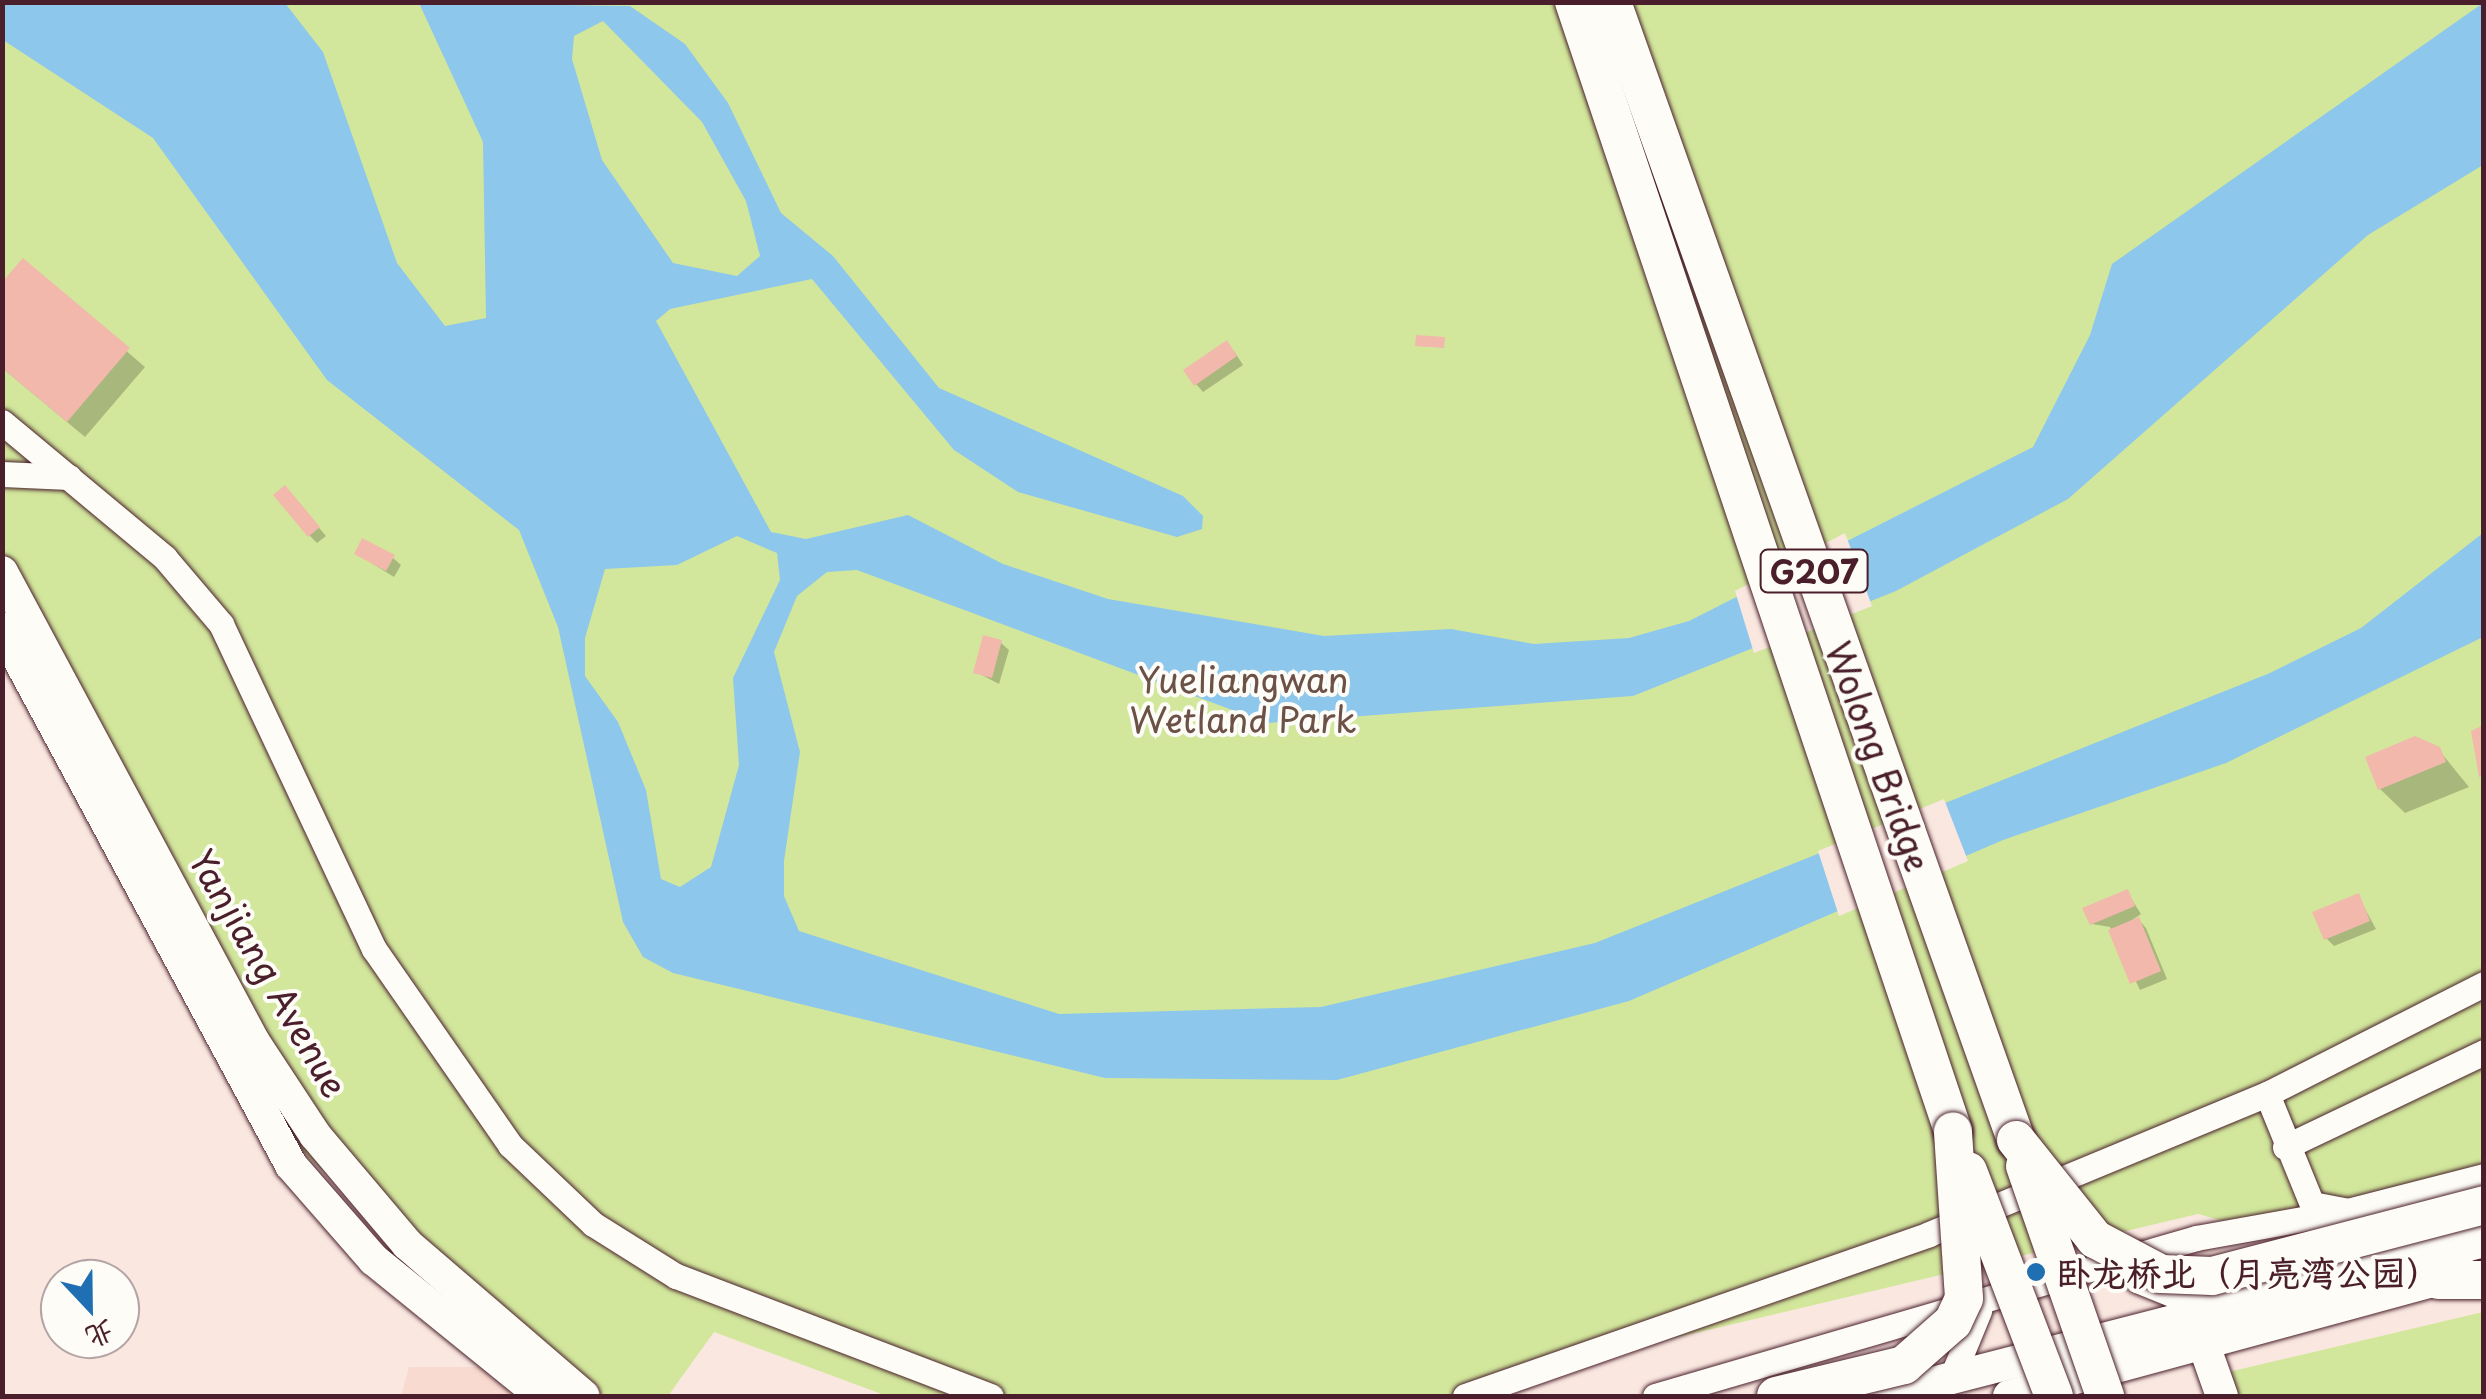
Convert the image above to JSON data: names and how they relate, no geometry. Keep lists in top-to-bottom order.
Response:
{
  "streets": {
    "highway": ["G207", "Wolong Bridge"],
    "main road": ["Yanjiang Avenue"]
  },
  "parks": ["Yueliangwan Wetland Park"],
  "places": ["卧龙桥北（月亮湾公园）"],
  "north": "bottom"
}
